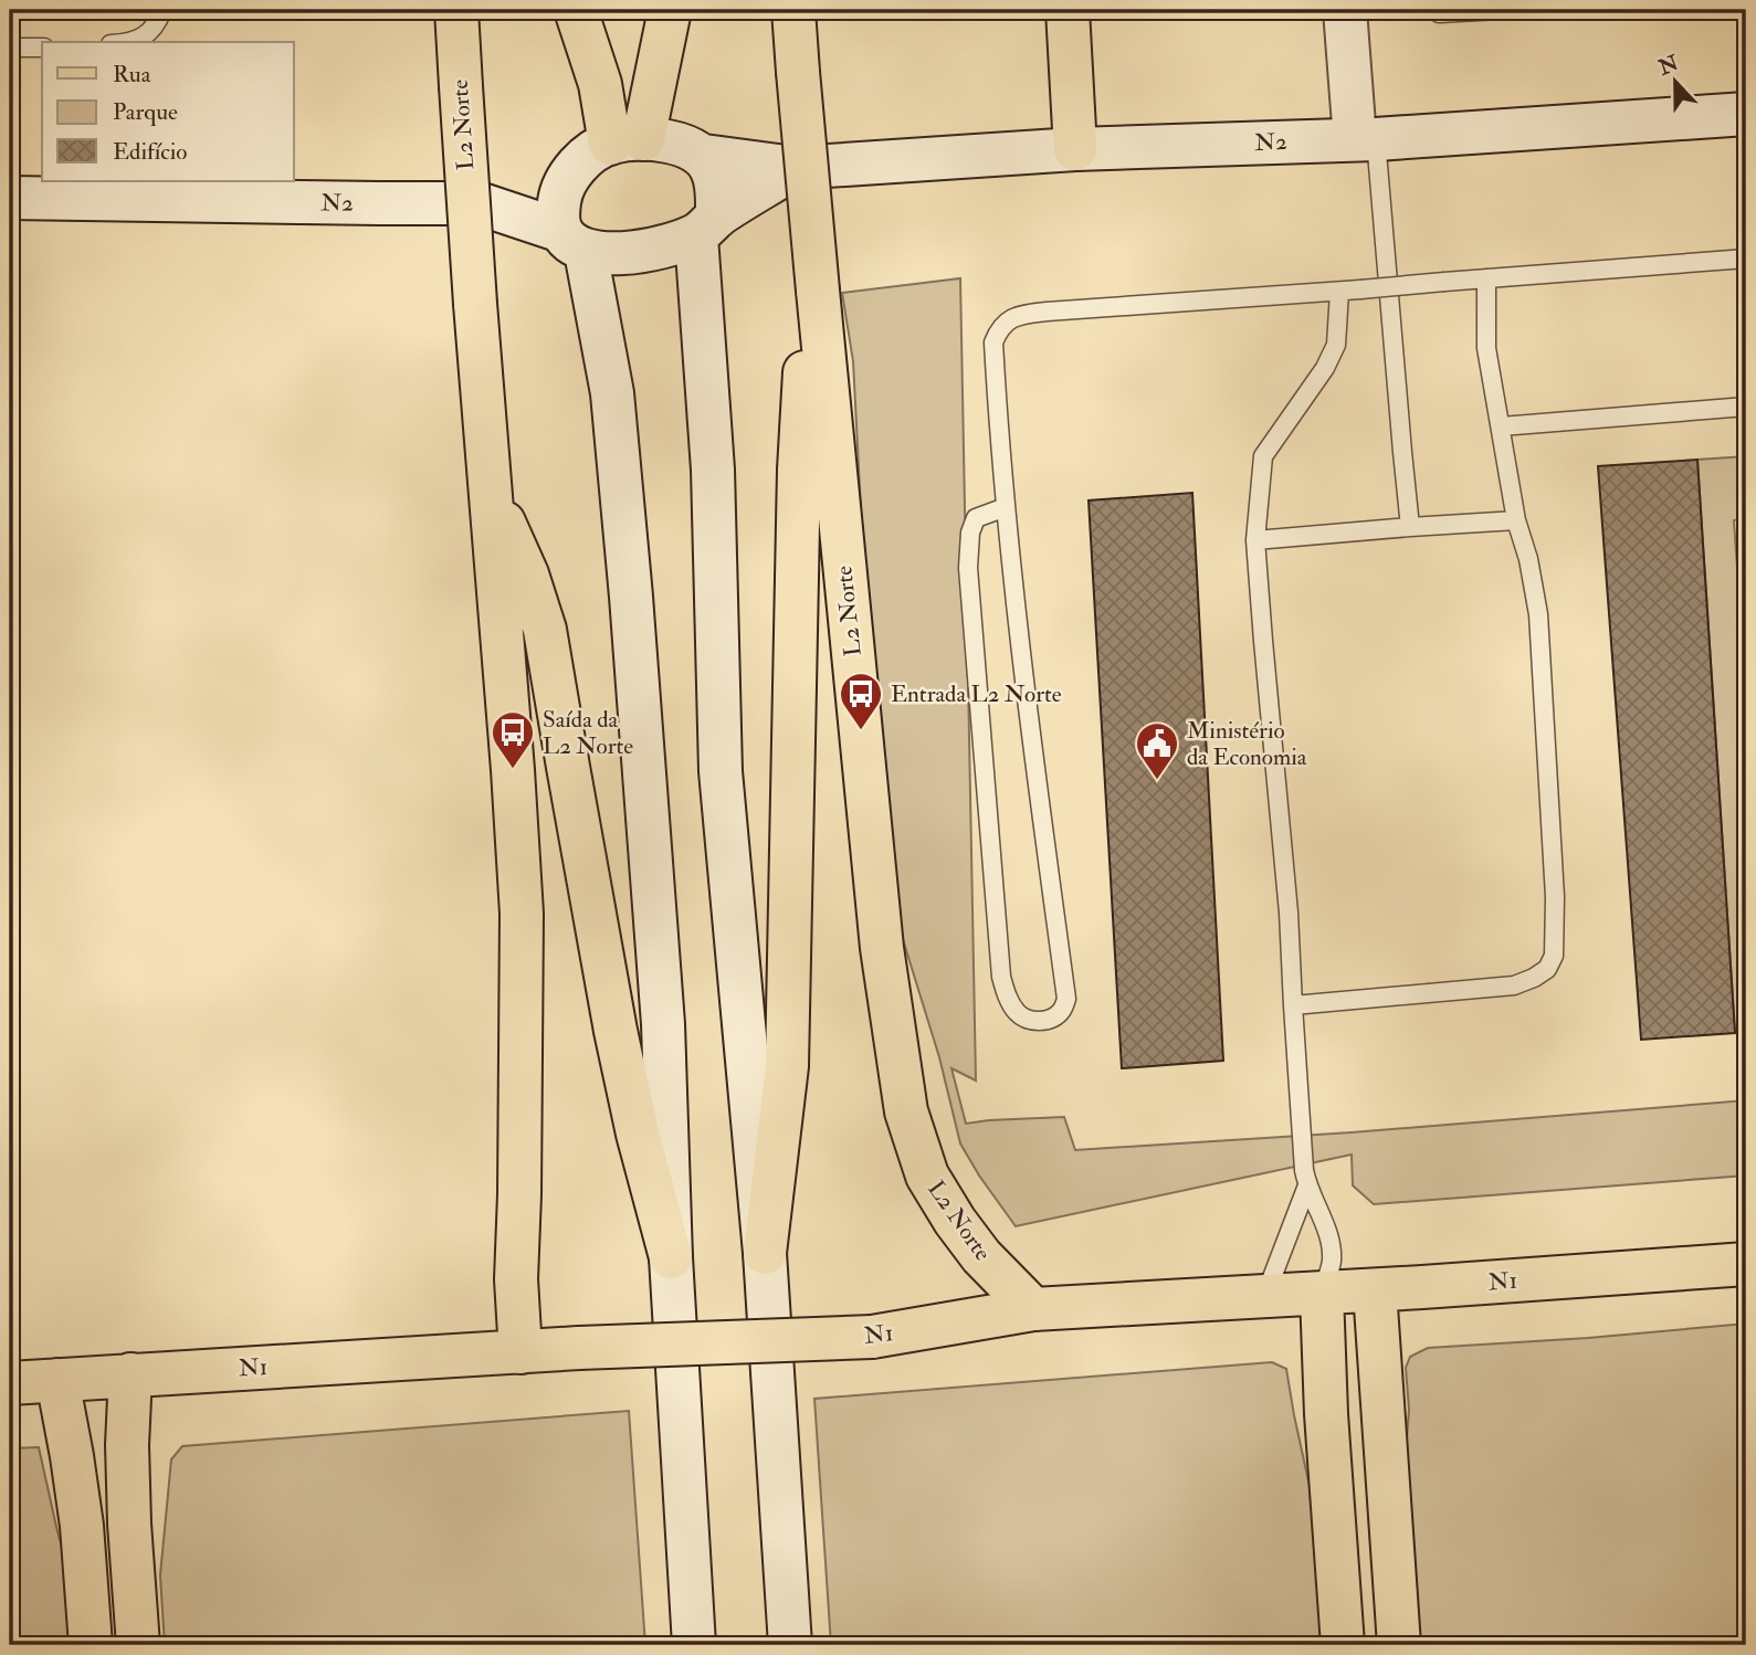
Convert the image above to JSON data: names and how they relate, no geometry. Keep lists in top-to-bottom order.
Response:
{
  "streets": {
    "main road": ["L2 Norte", "N2", "N1"]
  },
  "crossings": [
    ["L2 Norte", "N1"]
  ],
  "places": {
    "bus stop": ["Entrada L2 Norte", "Saída da L2 Norte"],
    "public building": ["Ministério da Economia"]
  },
  "legend": ["Rua", "Parque", "Edifício"],
  "north": "top"
}
